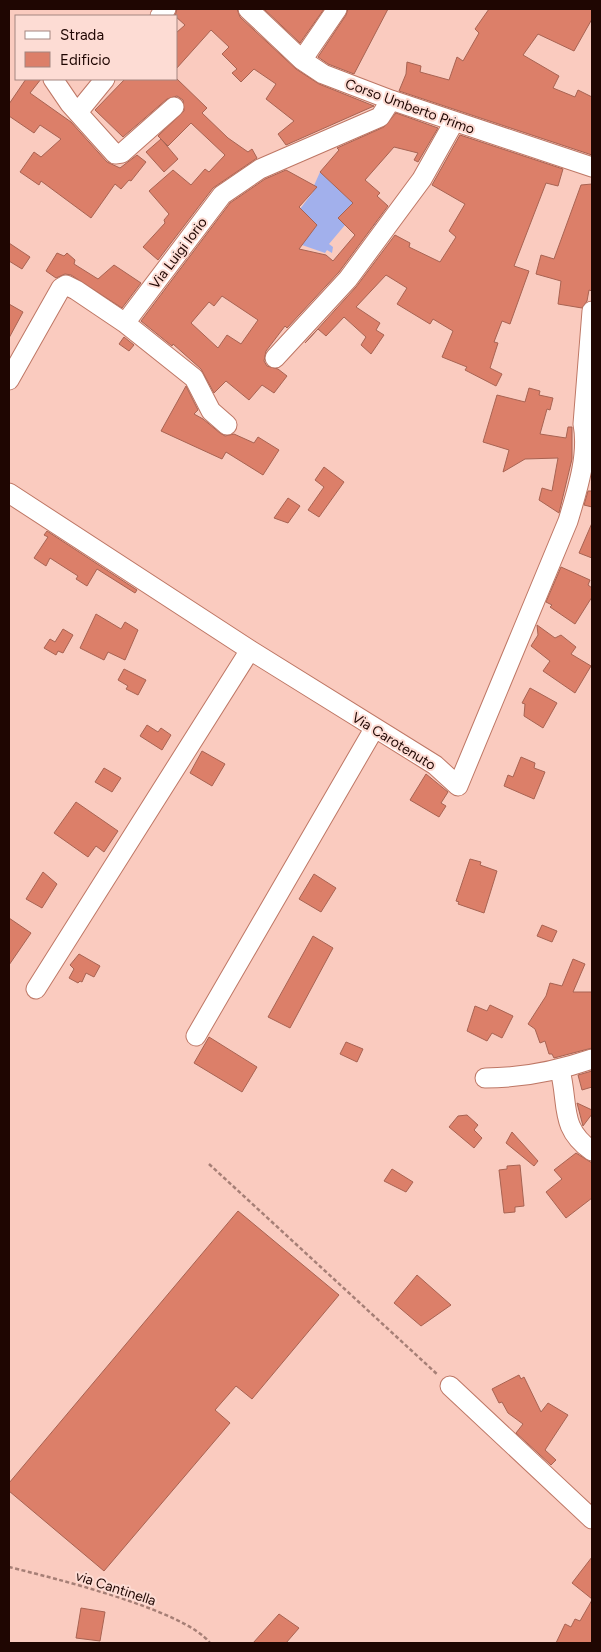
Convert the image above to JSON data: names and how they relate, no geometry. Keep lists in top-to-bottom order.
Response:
{
  "streets": {
    "street": ["Corso Umberto Primo", "Via Luigi Iorio", "Via Carotenuto"],
    "path": ["via Cantinella"]
  },
  "crossings": [
    ["Corso Umberto Primo", "Via Luigi Iorio"]
  ],
  "legend": ["Strada", "Edificio"]
}
